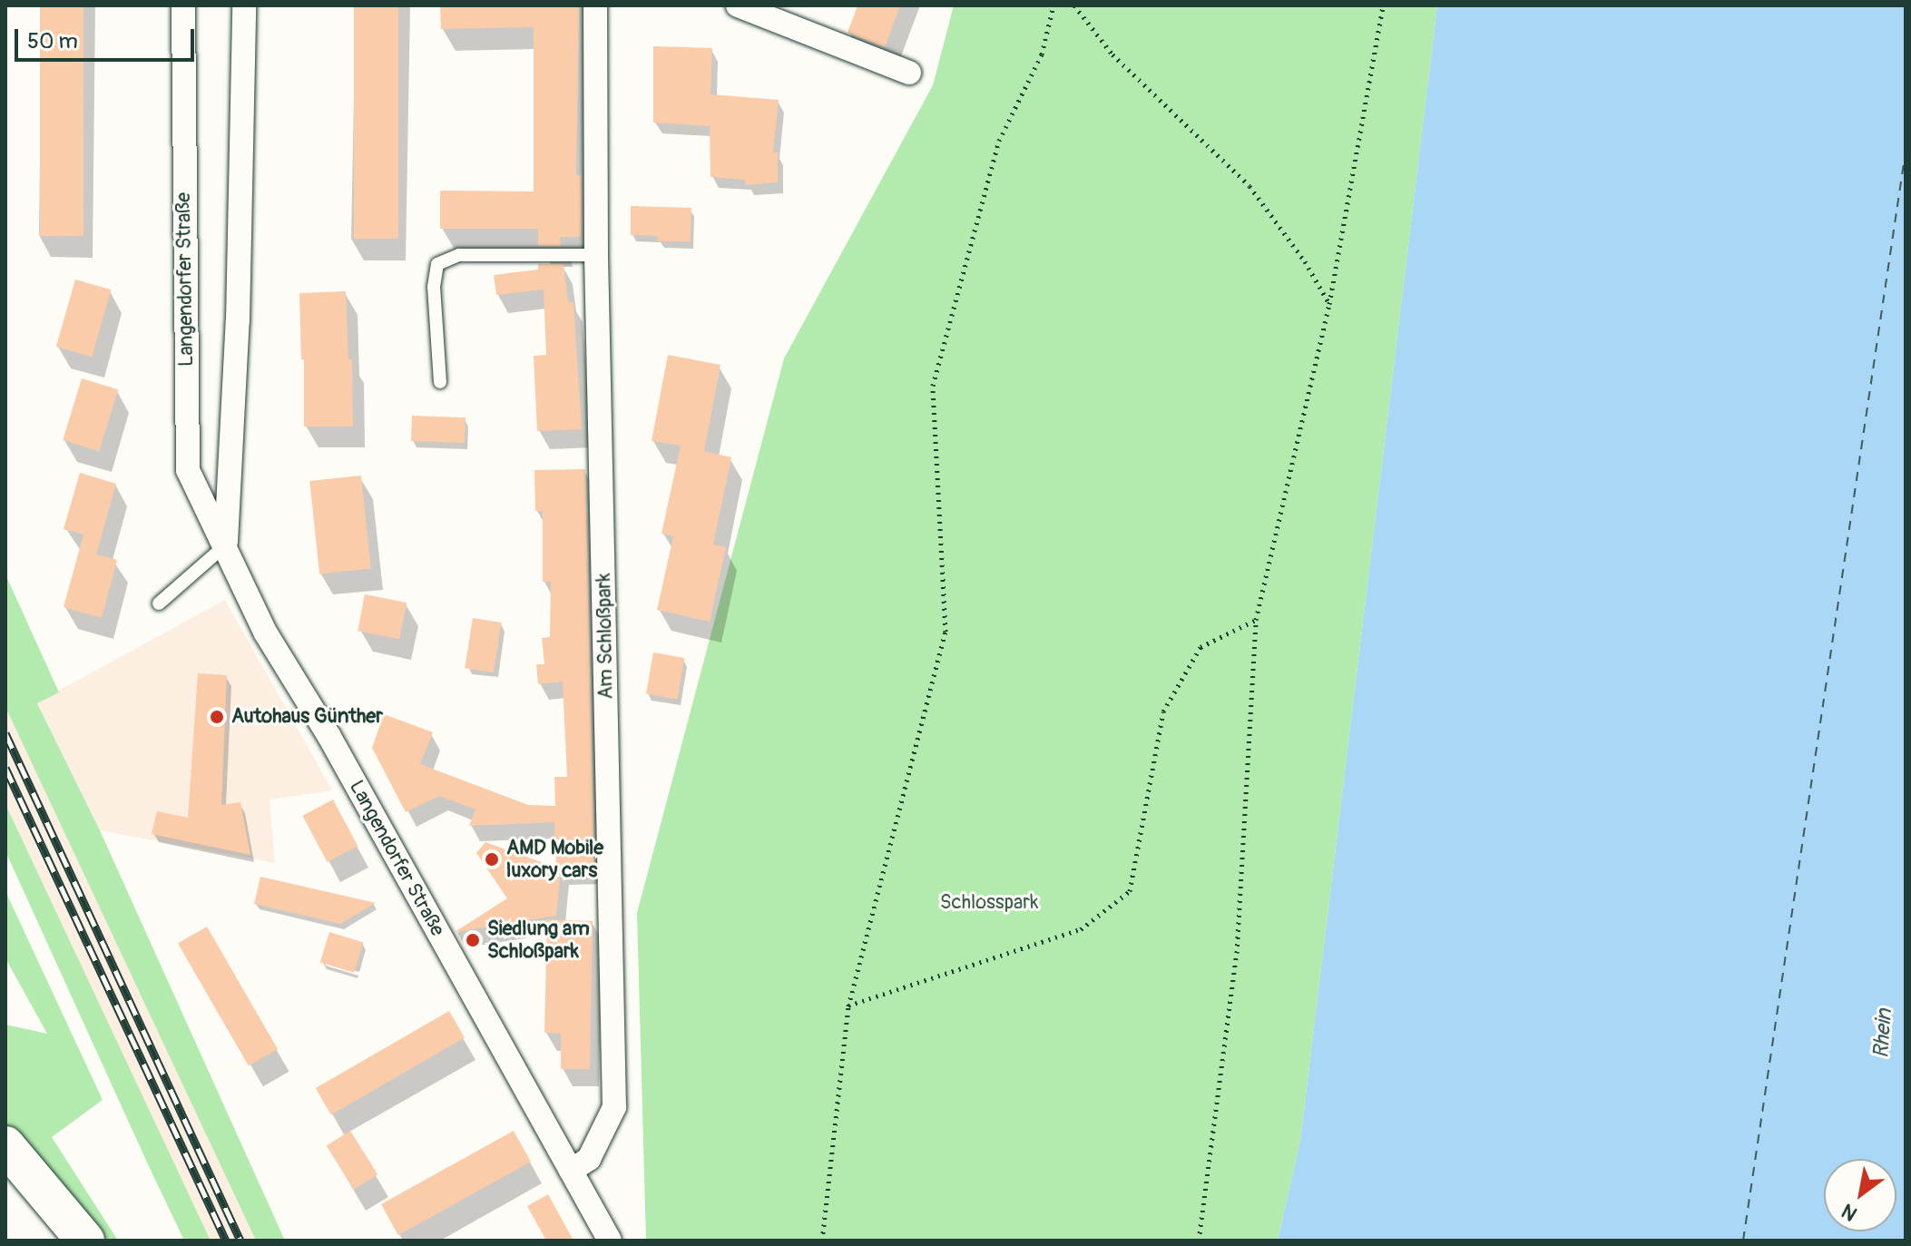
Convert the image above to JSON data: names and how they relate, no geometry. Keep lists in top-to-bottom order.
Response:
{
  "streets": {
    "street": ["Langendorfer Straße", "Am Schloßpark"]
  },
  "crossings": [
    ["Langendorfer Straße", "Am Schloßpark"]
  ],
  "water": ["Rhein"],
  "parks": ["Schlosspark"],
  "places": ["Autohaus Günther", "AMD Mobile luxory cars", "Siedlung am Schloßpark"],
  "scale_bar": "50 m",
  "north": "bottom left"
}
